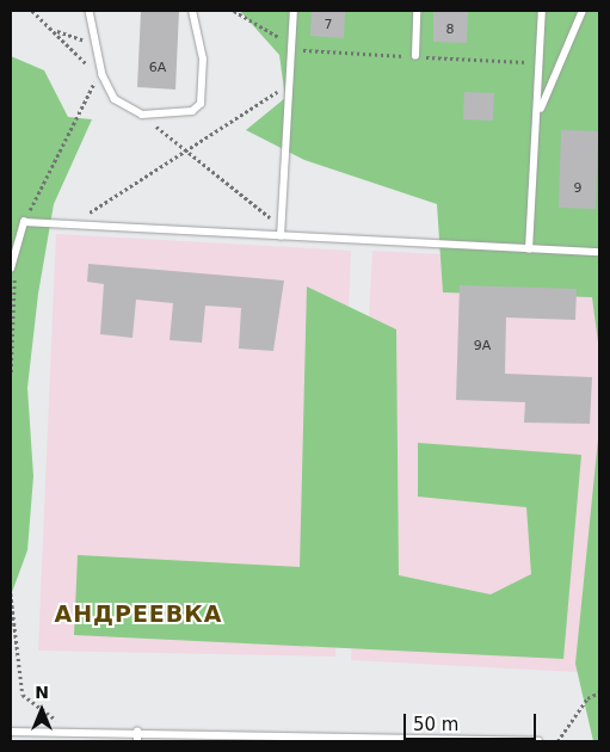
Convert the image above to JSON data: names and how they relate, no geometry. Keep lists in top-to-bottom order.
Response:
{
  "districts": ["АНДРЕЕВКА"],
  "house_numbers": [
    "7",
    "8",
    "6А",
    "9",
    "9А"
  ],
  "scale_bar": "50 m",
  "north": "top"
}
